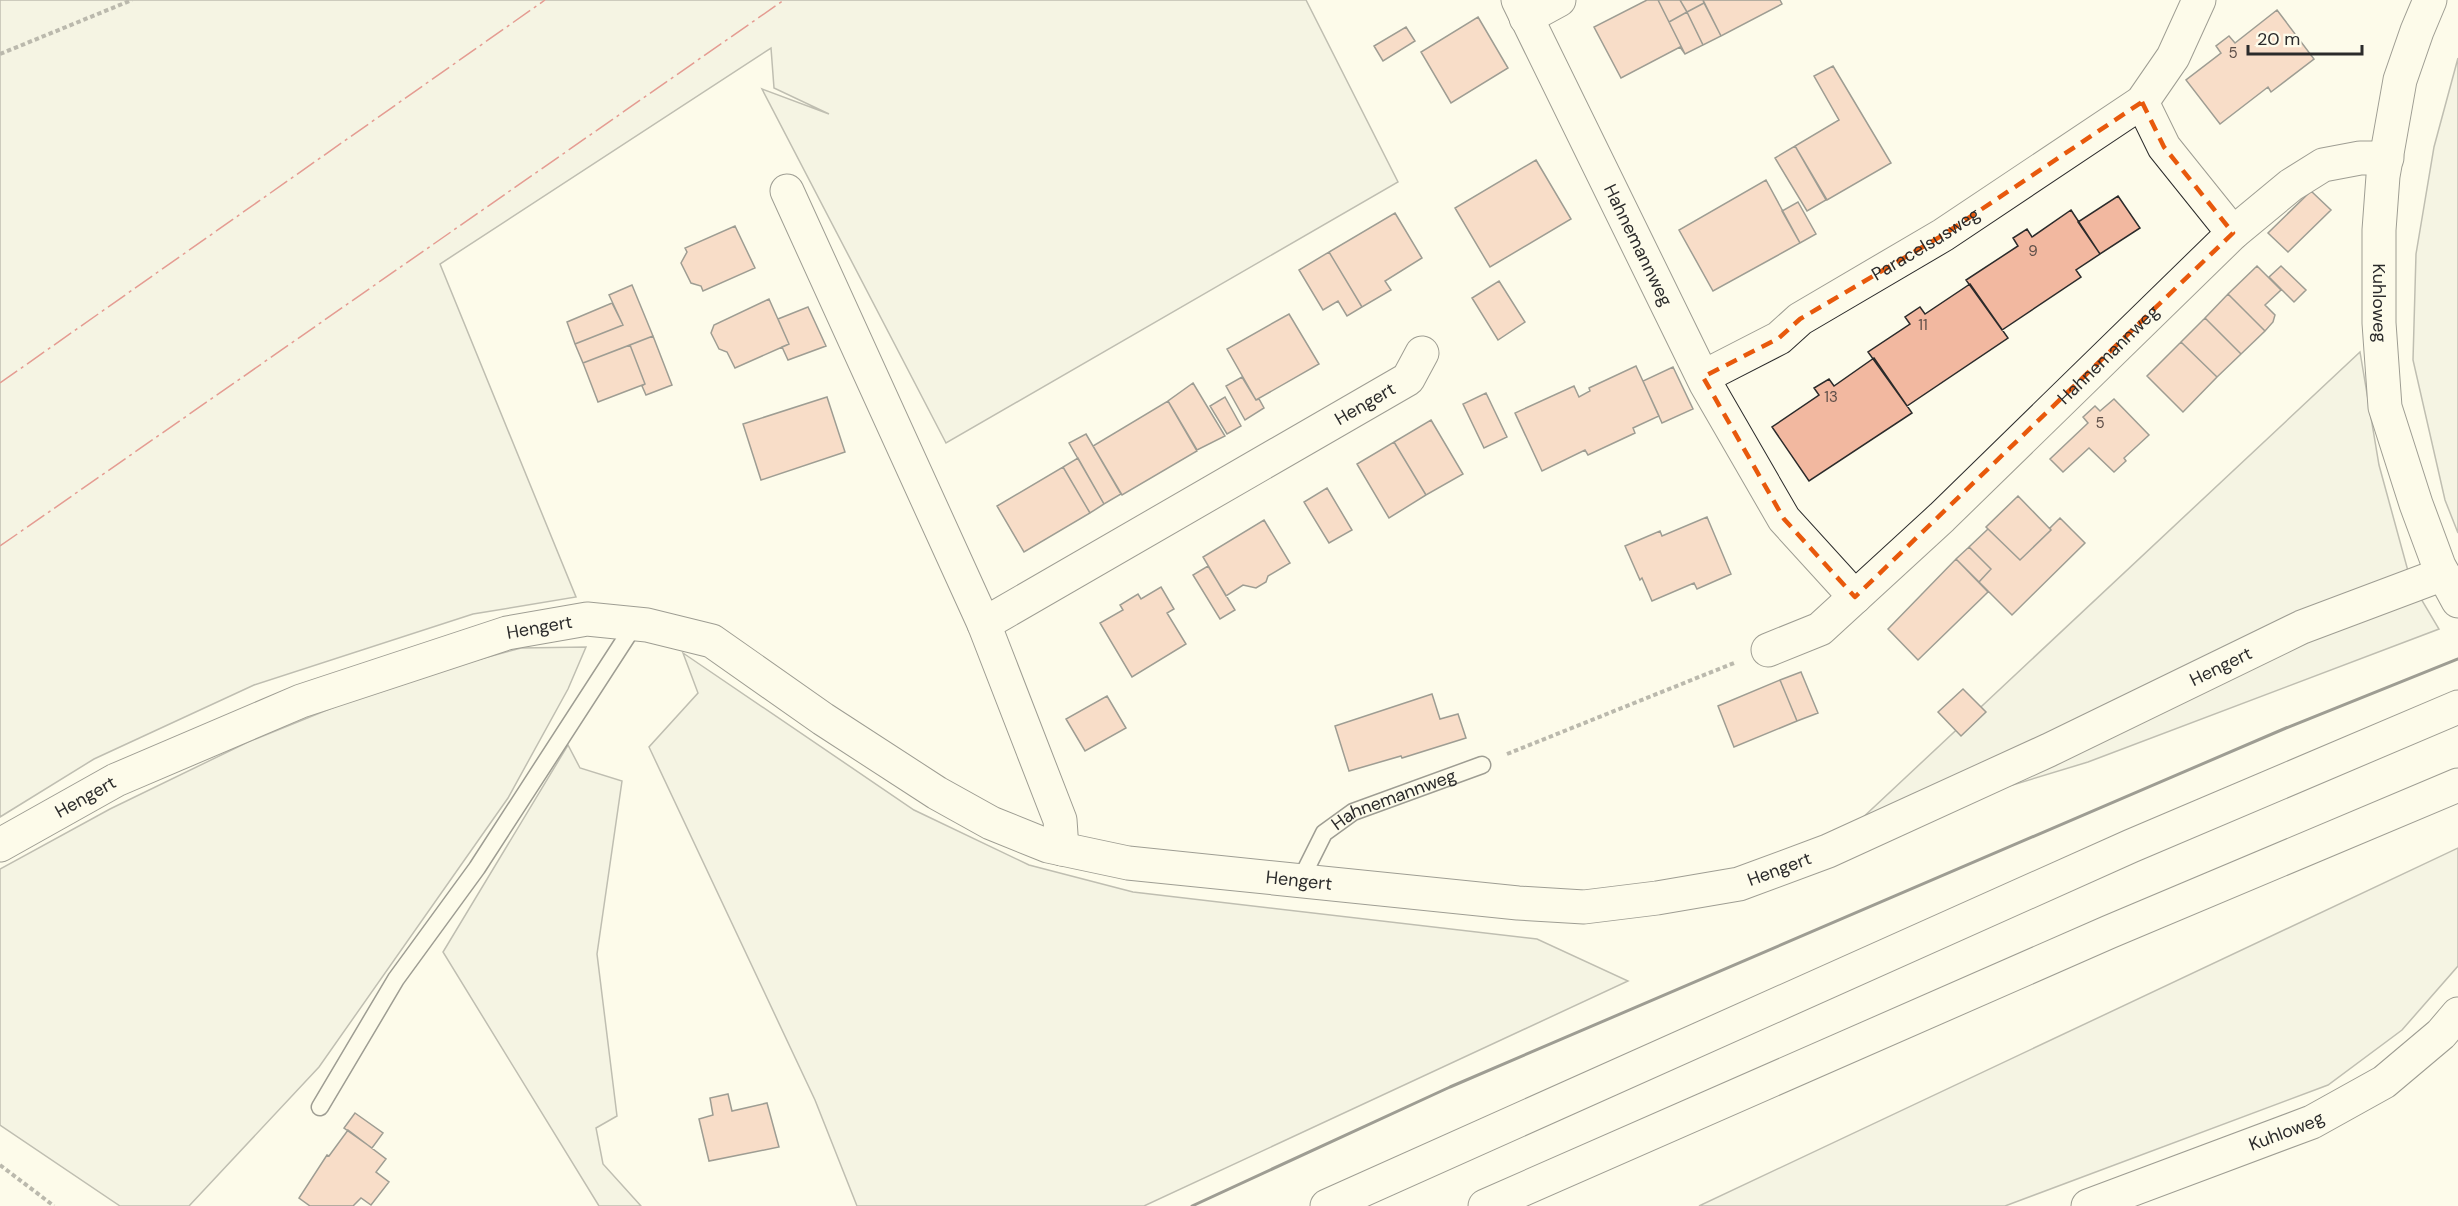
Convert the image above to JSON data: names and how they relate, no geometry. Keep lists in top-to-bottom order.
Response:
{
  "streets": {
    "main road": [
      "Paracelsusweg",
      "Hahnemannweg",
      "Kuhloweg",
      "Hengert"
    ]
  },
  "crossings": [
    ["Paracelsusweg", "Hahnemannweg"],
    ["Hahnemannweg", "Kuhloweg"],
    ["Hahnemannweg", "Hengert"],
    ["Kuhloweg", "Hengert"]
  ],
  "house_numbers": [
    "5",
    "9",
    "11",
    "13",
    "5"
  ],
  "scale_bar": "20 m"
}
